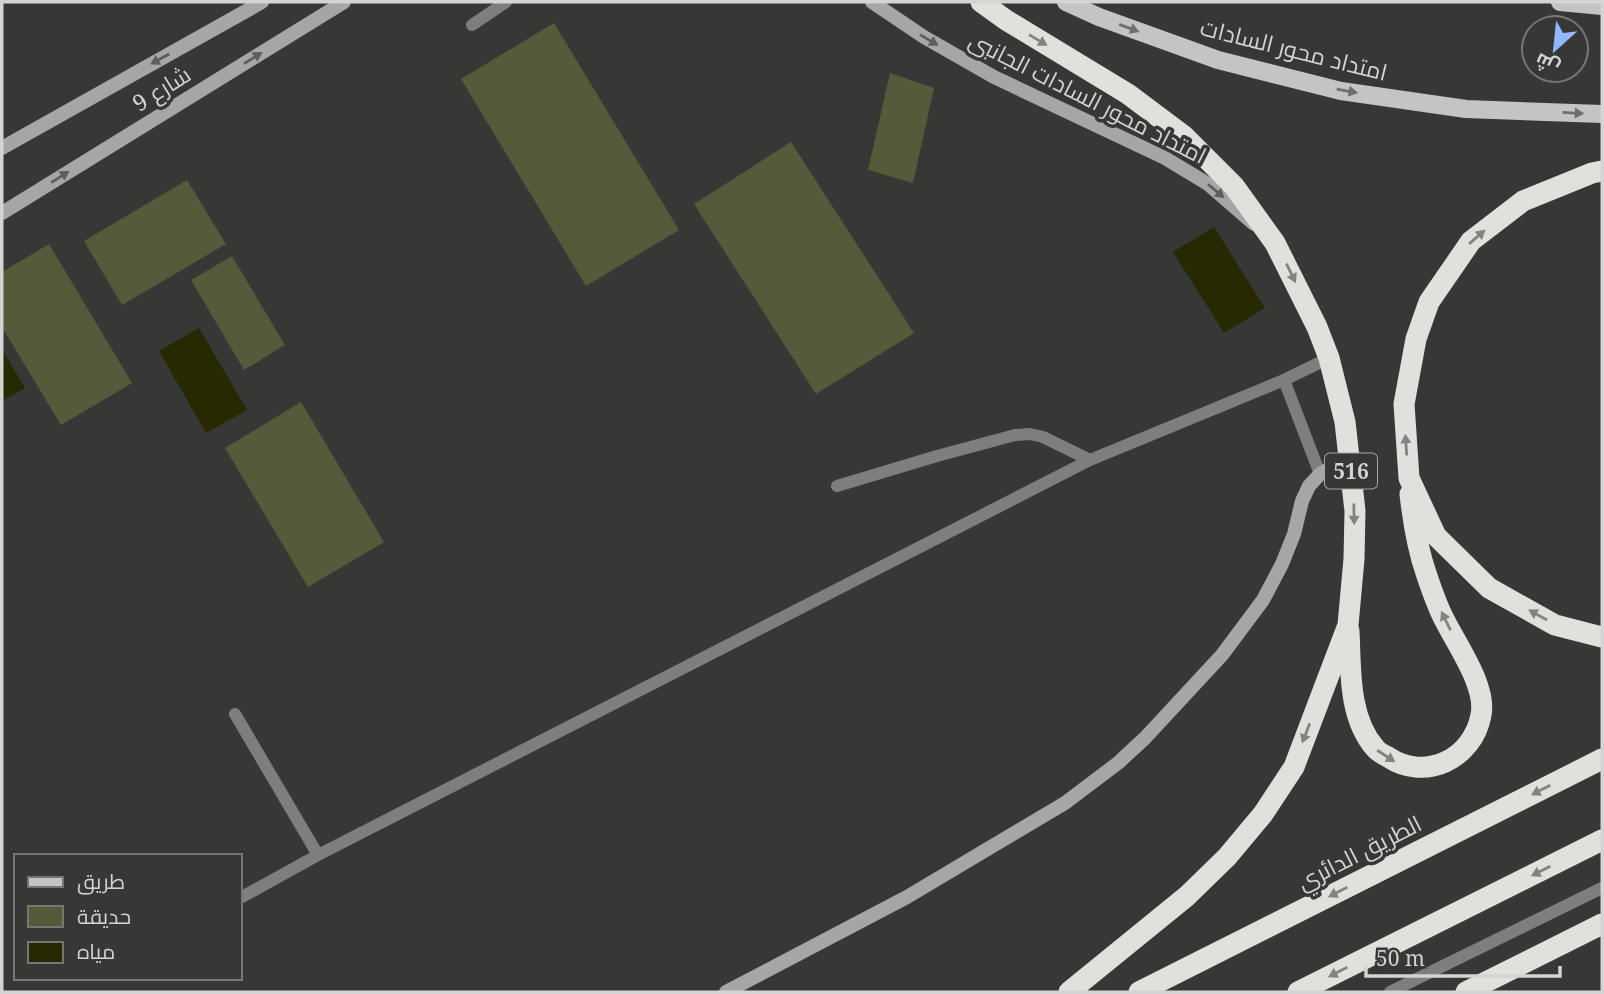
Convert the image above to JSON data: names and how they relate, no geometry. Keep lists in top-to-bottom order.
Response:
{
  "streets": {
    "highway": ["516", "الطريق الدائري"],
    "main road": ["امتداد محور السادات"],
    "street": ["شارع 9", "امتداد محور السادات الجانبى"]
  },
  "crossings": [
    ["امتداد محور السادات الجانبى", "516"]
  ],
  "one_way": ["امتداد محور السادات", "امتداد محور السادات الجانبى"],
  "legend": ["طريق", "حديقة", "مياه"],
  "scale_bar": "50 m",
  "north": "bottom left"
}
